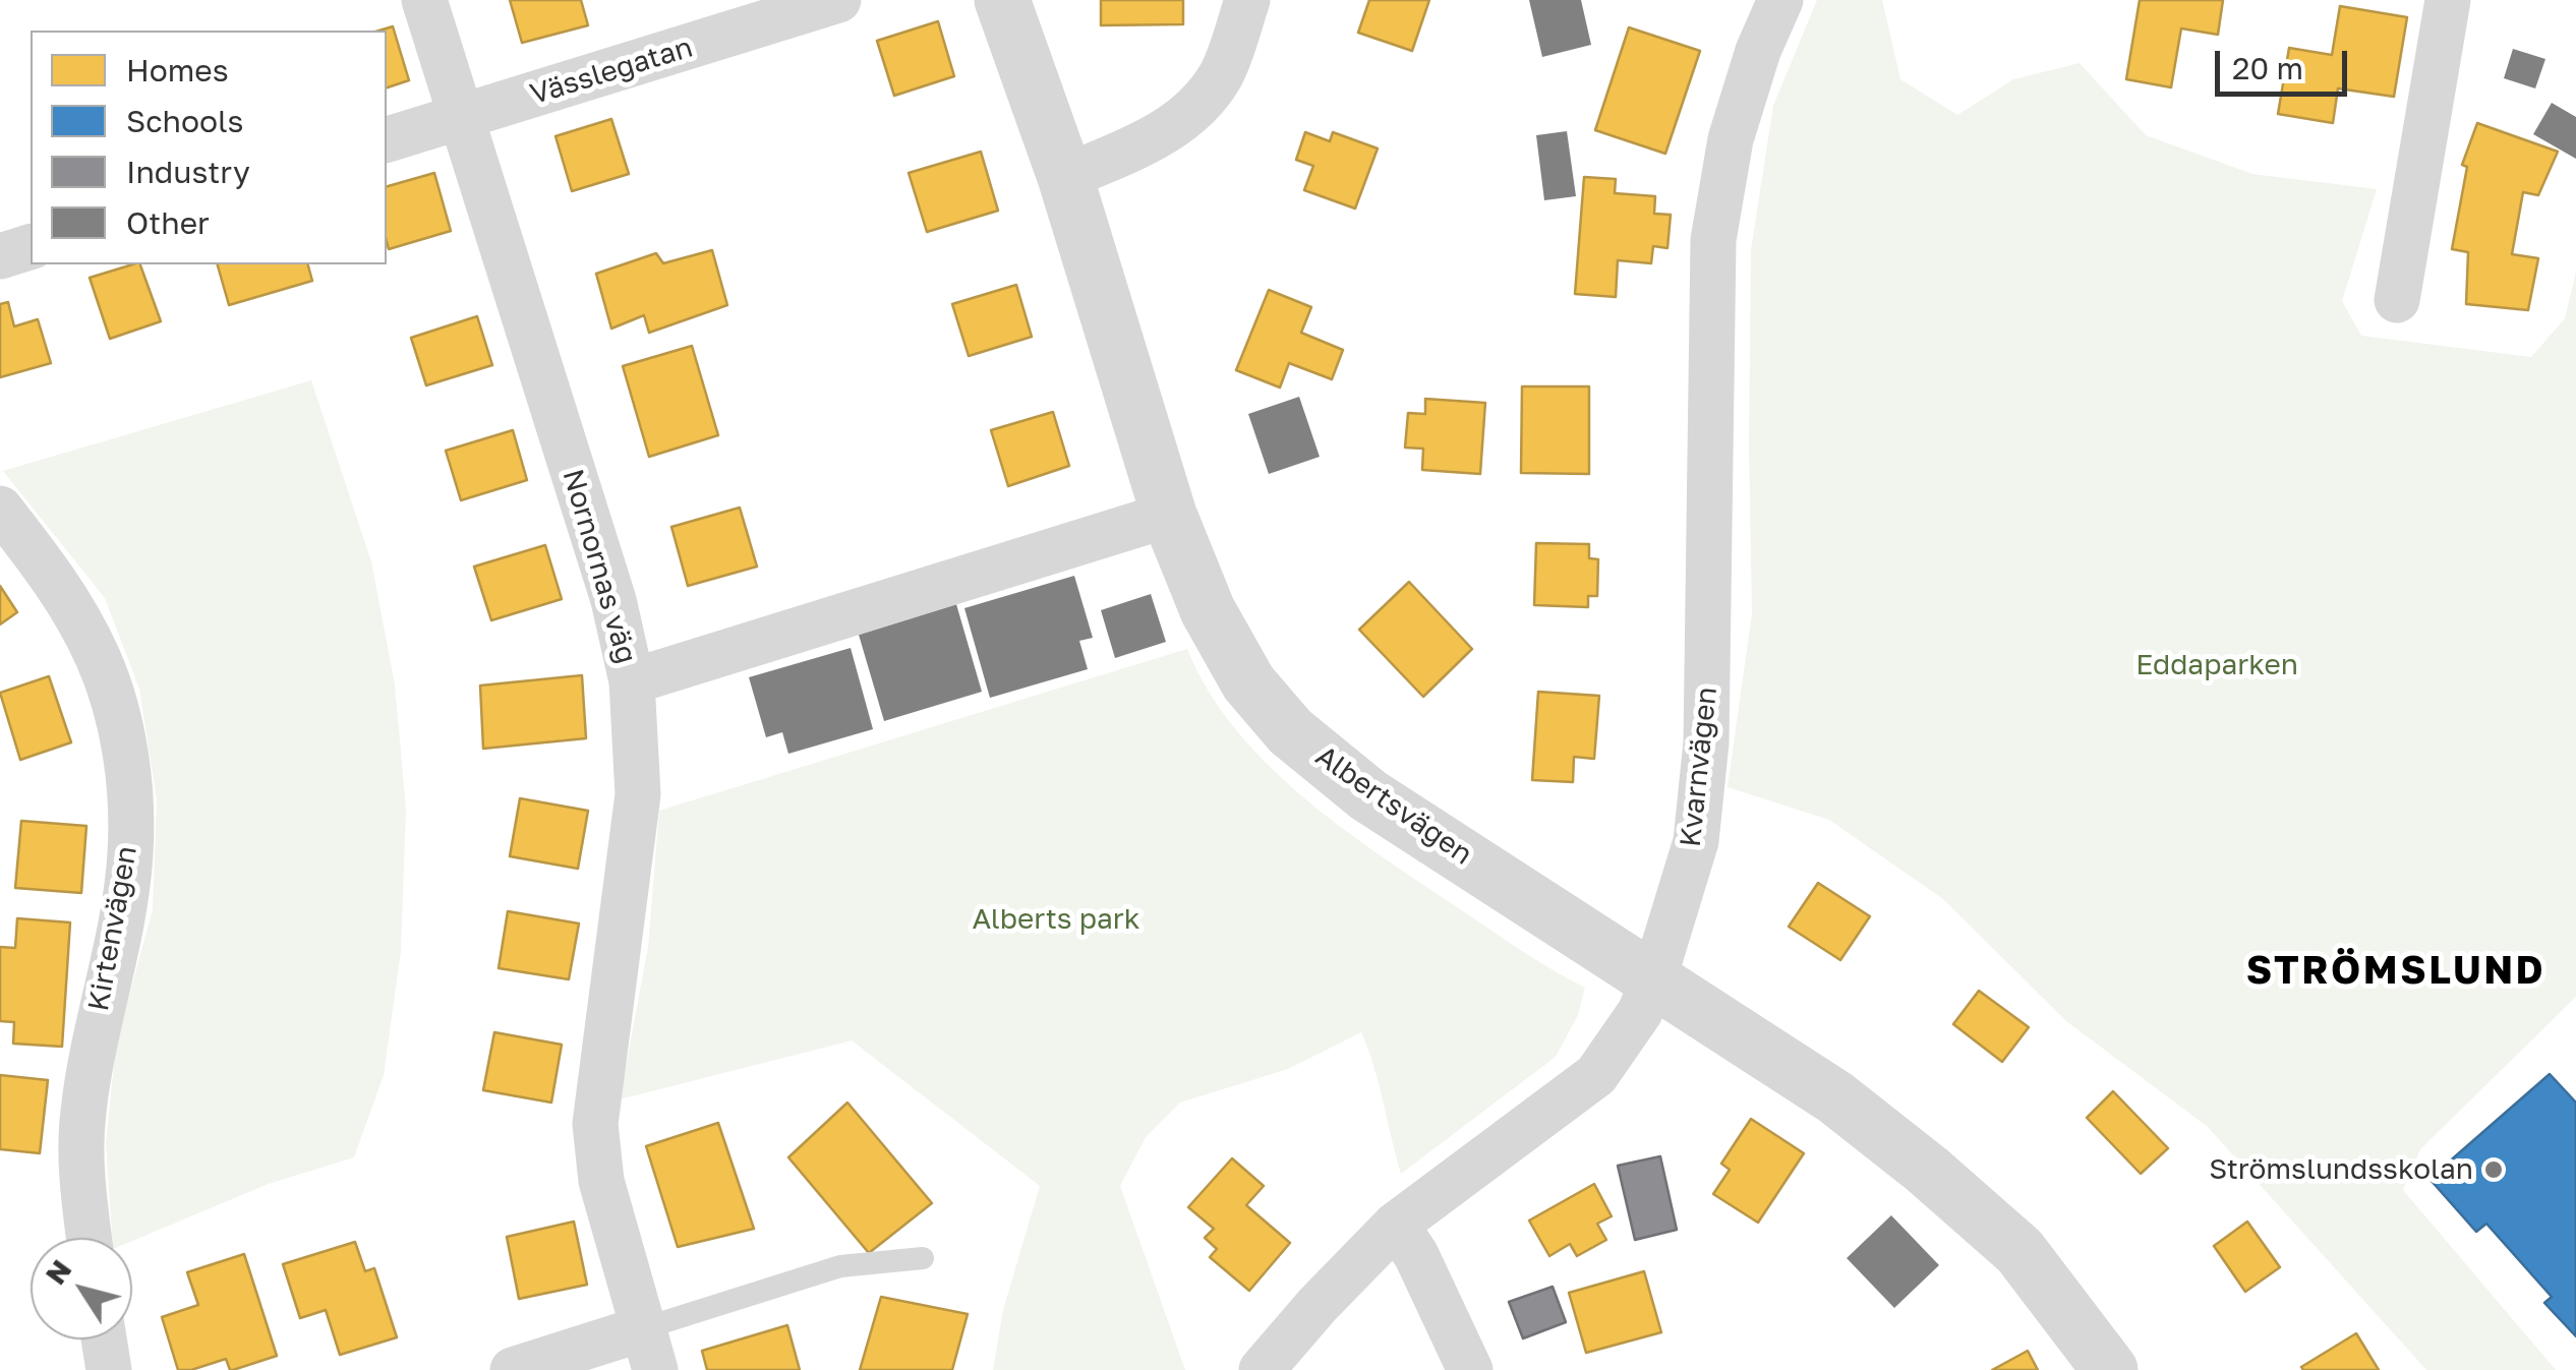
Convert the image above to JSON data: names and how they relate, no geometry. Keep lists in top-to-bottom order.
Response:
{
  "streets": {
    "street": [
      "Vässlegatan",
      "Nornornas väg",
      "Kvarnvägen",
      "Albertsvägen",
      "Kirtenvägen"
    ]
  },
  "crossings": [
    ["Vässlegatan", "Nornornas väg"],
    ["Kvarnvägen", "Albertsvägen"]
  ],
  "districts": ["STRÖMSLUND"],
  "parks": ["Eddaparken", "Alberts park"],
  "places": ["Strömslundsskolan"],
  "legend": [
    "Homes",
    "Schools",
    "Industry",
    "Other"
  ],
  "scale_bar": "20 m",
  "north": "top left"
}
